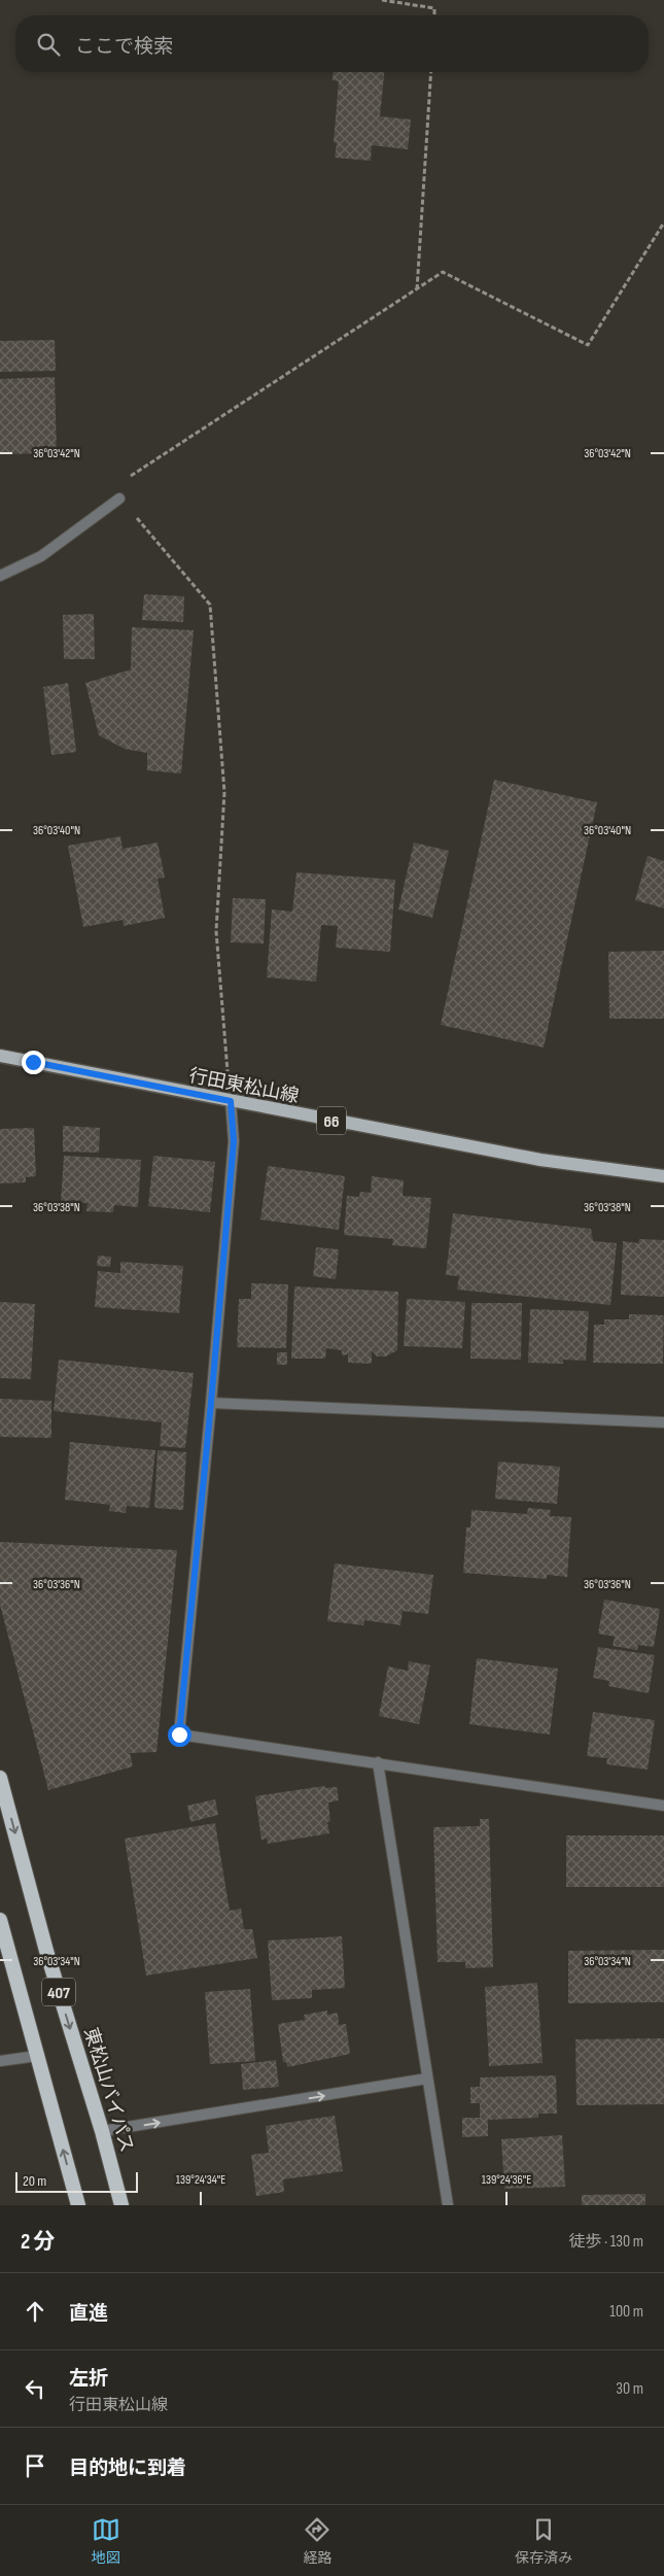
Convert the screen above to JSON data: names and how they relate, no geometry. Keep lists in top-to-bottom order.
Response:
{
  "streets": {
    "highway": ["407", "東松山バイパス"],
    "main road": ["行田東松山線", "66"]
  },
  "scale_bar": "20 m",
  "page": {
    "search": "ここで検索",
    "scale": "20 m",
    "heading": ["2 分", "徒歩 · 130 m"],
    "list": [
      ["直進", "100 m"],
      ["左折", "行田東松山線", "30 m"],
      "目的地に到着"
    ],
    "nav": ["地図", "経路", "保存済み"]
  },
  "coordinates": [
    "36°03'42\"N",
    "36°03'40\"N",
    "36°03'38\"N",
    "36°03'36\"N",
    "36°03'34\"N",
    "139°24'34\"E",
    "139°24'36\"E"
  ]
}
